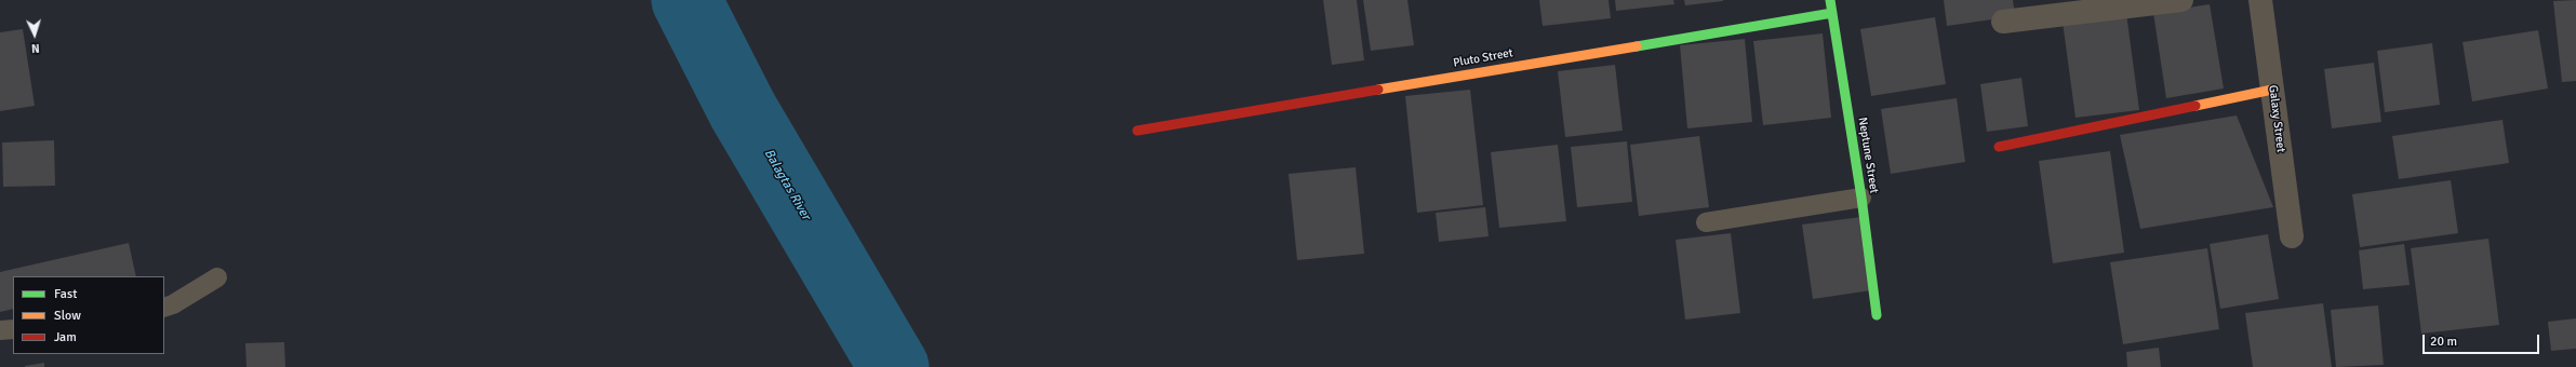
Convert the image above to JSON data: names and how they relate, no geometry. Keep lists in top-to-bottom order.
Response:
{
  "streets": {
    "street": ["Pluto Street", "Galaxy Street", "Neptune Street"]
  },
  "crossings": [
    ["Pluto Street", "Neptune Street"]
  ],
  "water": ["Balagtas River"],
  "legend": ["Fast", "Slow", "Jam"],
  "scale_bar": "20 m",
  "north": "bottom"
}
